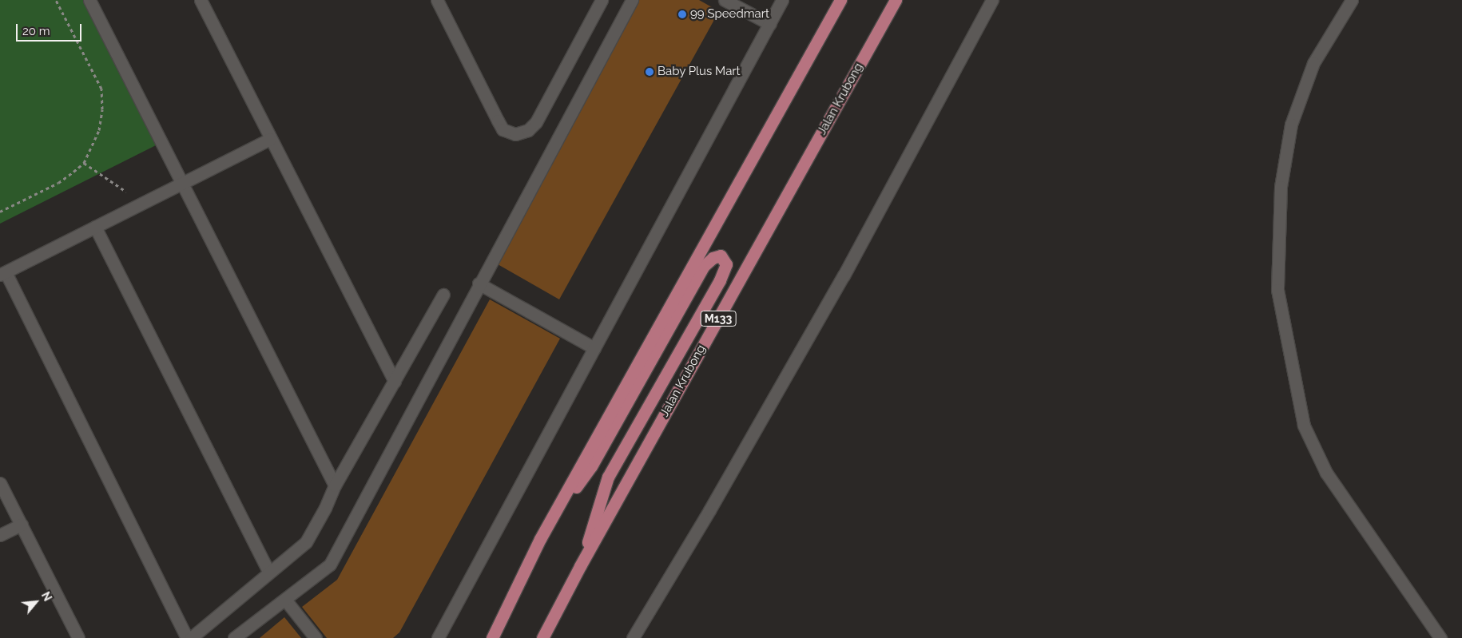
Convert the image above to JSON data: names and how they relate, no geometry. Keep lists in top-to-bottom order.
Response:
{
  "streets": {
    "main road": ["Jalan Krubong", "M133"]
  },
  "places": ["99 Speedmart", "Baby Plus Mart"],
  "scale_bar": "20 m",
  "north": "top right"
}
